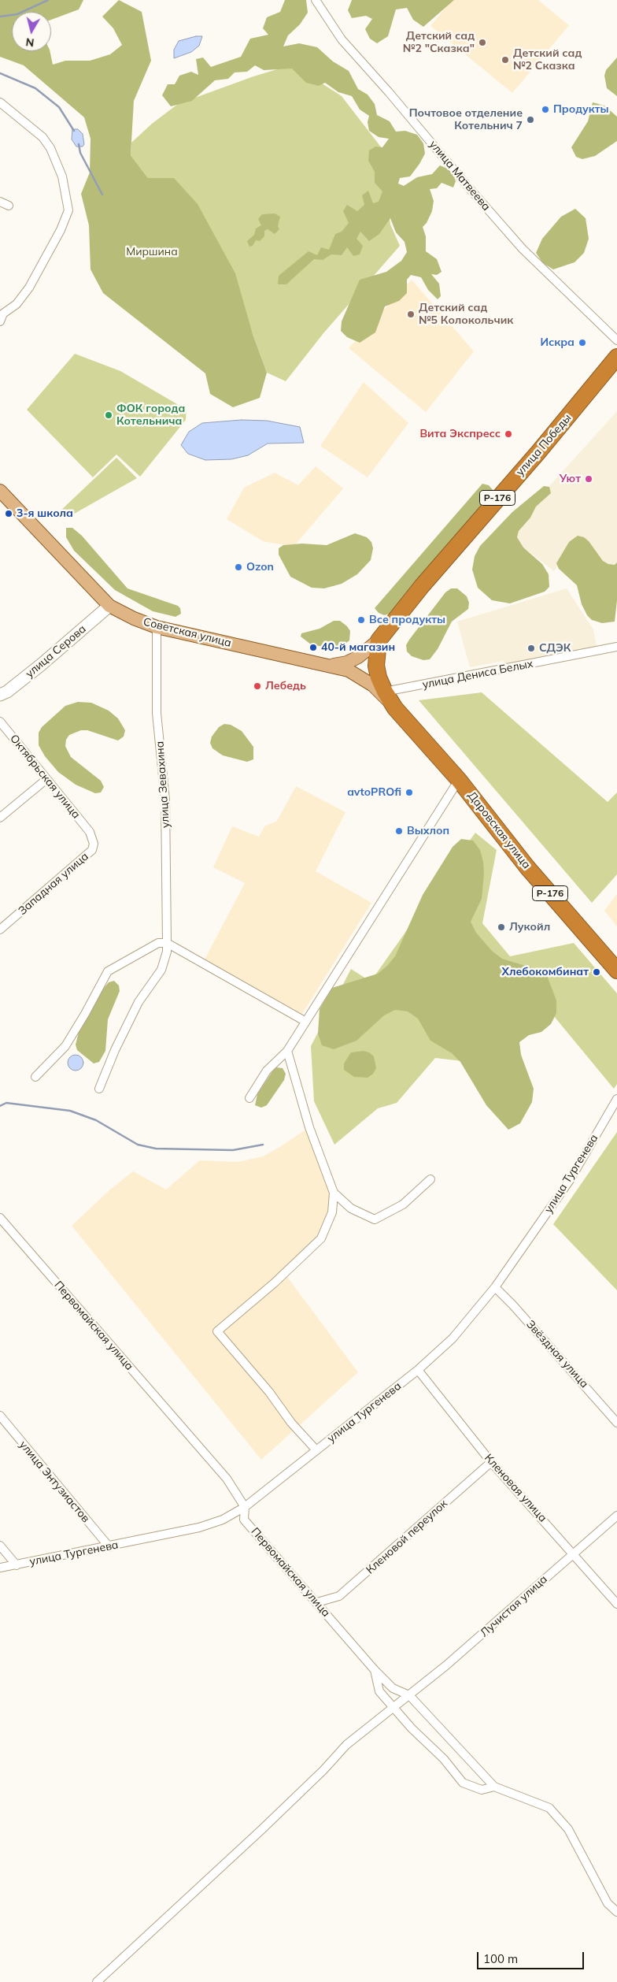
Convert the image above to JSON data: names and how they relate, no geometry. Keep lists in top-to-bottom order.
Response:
{
  "streets": {
    "highway": ["улица Победы", "Р-176", "Даровская улица"],
    "main road": ["Советская улица"],
    "street": [
      "улица Матвеева",
      "улица Серова",
      "улица Дениса Белых",
      "Октябрьская улица",
      "улица Зевахина",
      "Западная улица",
      "улица Тургенева",
      "Первомайская улица",
      "Звёздная улица",
      "улица Энтузиастов",
      "Кленовая улица",
      "Кленовой переулок",
      "Лучистая улица"
    ]
  },
  "crossings": [
    ["улица Победы", "Советская улица"],
    ["улица Победы", "Даровская улица"],
    ["Советская улица", "улица Серова"],
    ["Советская улица", "улица Зевахина"],
    ["Советская улица", "Даровская улица"],
    ["улица Дениса Белых", "Даровская улица"],
    ["Октябрьская улица", "Западная улица"],
    ["улица Тургенева", "Первомайская улица"],
    ["улица Тургенева", "Звёздная улица"],
    ["улица Тургенева", "улица Энтузиастов"],
    ["улица Тургенева", "Кленовая улица"],
    ["Первомайская улица", "Кленовой переулок"],
    ["Первомайская улица", "Лучистая улица"],
    ["Кленовая улица", "Кленовой переулок"],
    ["Кленовая улица", "Лучистая улица"]
  ],
  "parks": ["Миршина"],
  "places": [
    "Детский сад №2 \"Сказка\"",
    "Детский сад №2 Сказка",
    "Продукты",
    "Почтовое отделение Котельнич 7",
    "Детский сад №5 Колокольчик",
    "Искра",
    "ФОК города Котельнича",
    "Вита Экспресс",
    "Уют",
    "3-я школа",
    "Ozon",
    "Все продукты",
    "40-й магазин",
    "СДЭК",
    "Лебедь",
    "avtoPROfi",
    "Выхлоп",
    "Лукойл",
    "Хлебокомбинат"
  ],
  "scale_bar": "100 m",
  "north": "bottom"
}
